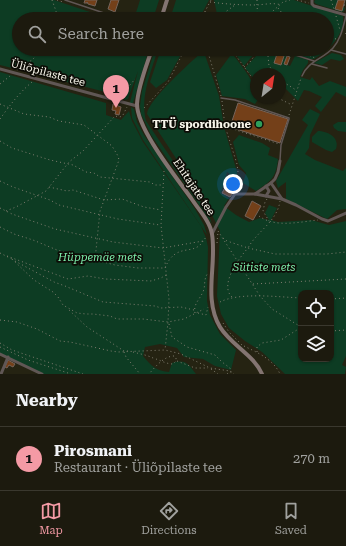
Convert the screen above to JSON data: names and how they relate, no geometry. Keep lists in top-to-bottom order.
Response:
{
  "streets": {
    "main road": ["Ehitajate tee"],
    "street": ["Üliõpilaste tee"]
  },
  "crossings": [
    ["Üliõpilaste tee", "Ehitajate tee"]
  ],
  "parks": ["Hüppemäe mets", "Sütiste mets"],
  "places": ["TTÜ spordihoone"],
  "north": "top right",
  "page": {
    "search": "Search here",
    "pins": "1",
    "heading": "Nearby",
    "list": [
      {
        "mark": "1",
        "name": "Pirosmani",
        "note": "Restaurant · Üliõpilaste tee",
        "value": "270 m"
      }
    ],
    "nav": ["Map", "Directions", "Saved"]
  }
}
